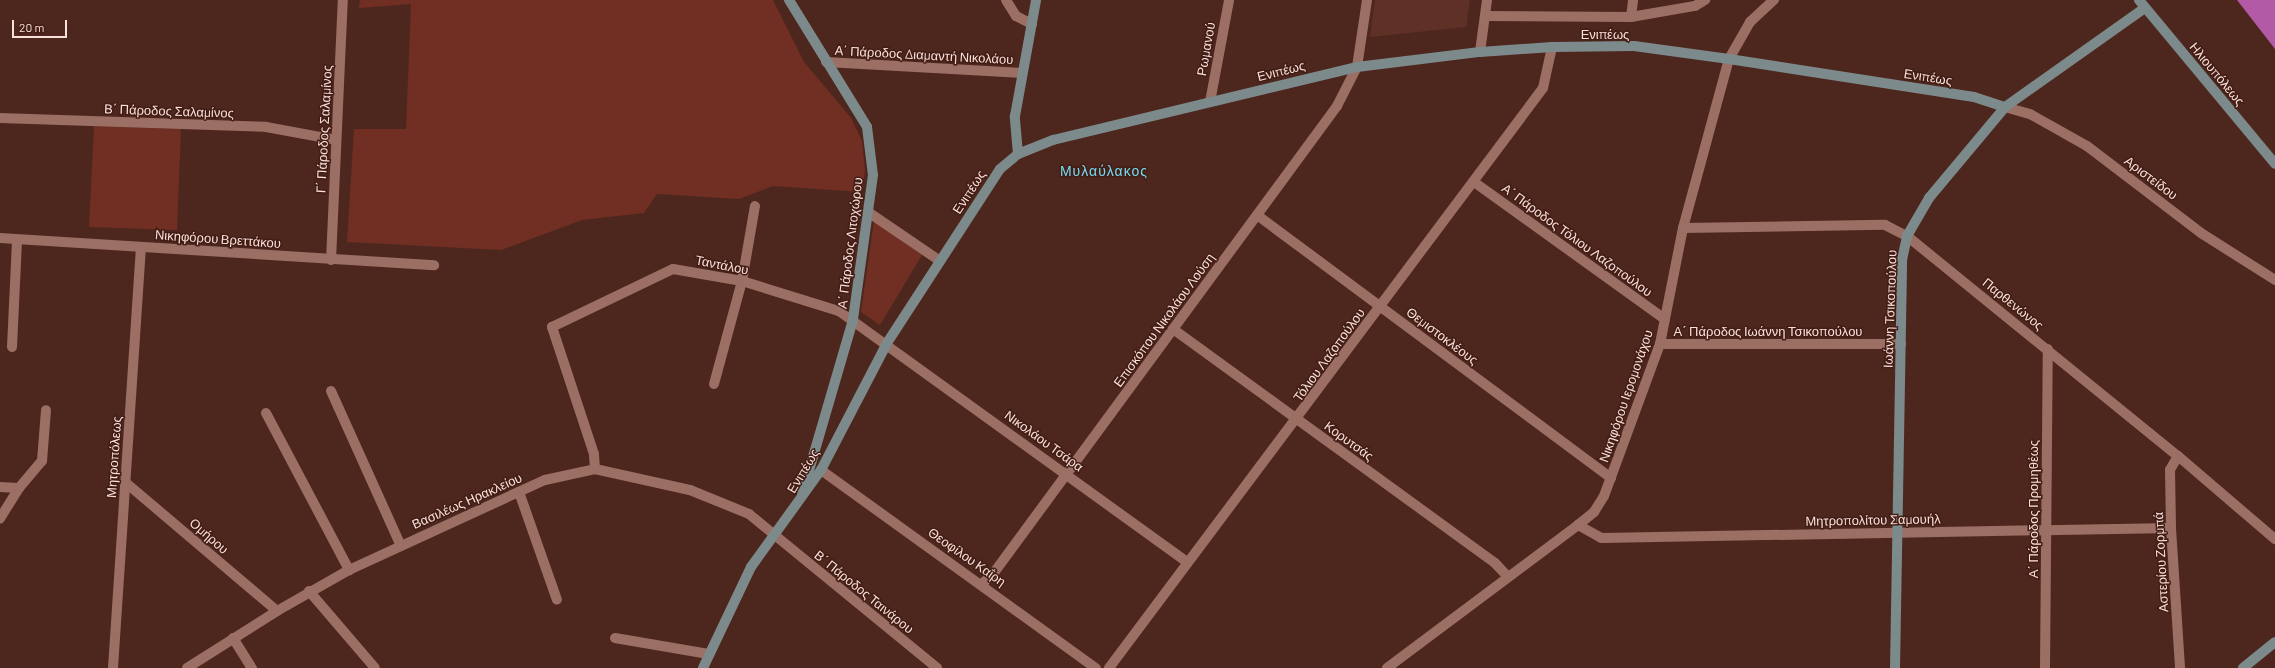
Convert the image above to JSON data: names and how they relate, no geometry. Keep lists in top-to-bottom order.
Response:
{
  "streets": {
    "street": [
      "Ενιπέως",
      "Ρωμανού",
      "Α΄ Πάροδος Διαμαντή Νικολάου",
      "Ηλιουπόλεως",
      "Β΄ Πάροδος Σαλαμίνος",
      "Γ΄ Πάροδος Σαλαμίνος",
      "Αριστείδου",
      "Νικηφόρου Βρεττάκου",
      "Α΄ Πάροδος Τόλιου Λαζοπούλου",
      "Α΄ Πάροδος Λιτοχώρου",
      "Ταντάλου",
      "Παρθενώνος",
      "Ιωάννη Τσικοπούλου",
      "Επισκόπου Νικολάου Λούση",
      "Α΄ Πάροδος Ιωάννη Τσικοπούλου",
      "Θεμιστοκλέους",
      "Τόλιου Λαζοπούλου",
      "Νικηφόρου Ιερομονάχου",
      "Νικολάου Τσάρα",
      "Κορυτσάς",
      "Μητροπόλεως",
      "Βασιλέως Ηρακλείου",
      "Α΄ Πάροδος Προμηθέως",
      "Μητροπολίτου Σαμουήλ",
      "Ομήρου",
      "Θεοφίλου Καΐρη",
      "Αστερίου Ζορμπά",
      "Β΄ Πάροδος Ταινάρου"
    ]
  },
  "crossings": [
    ["Ενιπέως", "Ρωμανού"],
    ["Ενιπέως", "Αριστείδου"],
    ["Ενιπέως", "Α΄ Πάροδος Λιτοχώρου"],
    ["Ενιπέως", "Ταντάλου"],
    ["Ενιπέως", "Ιωάννη Τσικοπούλου"],
    ["Ενιπέως", "Επισκόπου Νικολάου Λούση"],
    ["Ενιπέως", "Τόλιου Λαζοπούλου"],
    ["Ενιπέως", "Νικηφόρου Ιερομονάχου"],
    ["Ενιπέως", "Νικολάου Τσάρα"],
    ["Ενιπέως", "Βασιλέως Ηρακλείου"],
    ["Ενιπέως", "Θεοφίλου Καΐρη"],
    ["Ενιπέως", "Β΄ Πάροδος Ταινάρου"],
    ["Α΄ Πάροδος Διαμαντή Νικολάου", "Α΄ Πάροδος Λιτοχώρου"],
    ["Ηλιουπόλεως", "Ιωάννη Τσικοπούλου"],
    ["Β΄ Πάροδος Σαλαμίνος", "Γ΄ Πάροδος Σαλαμίνος"],
    ["Γ΄ Πάροδος Σαλαμίνος", "Νικηφόρου Βρεττάκου"],
    ["Αριστείδου", "Ιωάννη Τσικοπούλου"],
    ["Νικηφόρου Βρεττάκου", "Μητροπόλεως"],
    ["Α΄ Πάροδος Τόλιου Λαζοπούλου", "Τόλιου Λαζοπούλου"],
    ["Α΄ Πάροδος Τόλιου Λαζοπούλου", "Νικηφόρου Ιερομονάχου"],
    ["Α΄ Πάροδος Λιτοχώρου", "Ταντάλου"],
    ["Ταντάλου", "Νικολάου Τσάρα"],
    ["Ταντάλου", "Βασιλέως Ηρακλείου"],
    ["Παρθενώνος", "Ιωάννη Τσικοπούλου"],
    ["Παρθενώνος", "Νικηφόρου Ιερομονάχου"],
    ["Παρθενώνος", "Α΄ Πάροδος Προμηθέως"],
    ["Παρθενώνος", "Αστερίου Ζορμπά"],
    ["Ιωάννη Τσικοπούλου", "Α΄ Πάροδος Ιωάννη Τσικοπούλου"],
    ["Ιωάννη Τσικοπούλου", "Μητροπολίτου Σαμουήλ"],
    ["Επισκόπου Νικολάου Λούση", "Θεμιστοκλέους"],
    ["Επισκόπου Νικολάου Λούση", "Νικολάου Τσάρα"],
    ["Επισκόπου Νικολάου Λούση", "Κορυτσάς"],
    ["Επισκόπου Νικολάου Λούση", "Θεοφίλου Καΐρη"],
    ["Α΄ Πάροδος Ιωάννη Τσικοπούλου", "Νικηφόρου Ιερομονάχου"],
    ["Θεμιστοκλέους", "Τόλιου Λαζοπούλου"],
    ["Θεμιστοκλέους", "Νικηφόρου Ιερομονάχου"],
    ["Τόλιου Λαζοπούλου", "Νικολάου Τσάρα"],
    ["Τόλιου Λαζοπούλου", "Κορυτσάς"],
    ["Νικηφόρου Ιερομονάχου", "Κορυτσάς"],
    ["Νικηφόρου Ιερομονάχου", "Μητροπολίτου Σαμουήλ"],
    ["Μητροπόλεως", "Ομήρου"],
    ["Βασιλέως Ηρακλείου", "Ομήρου"],
    ["Βασιλέως Ηρακλείου", "Β΄ Πάροδος Ταινάρου"],
    ["Α΄ Πάροδος Προμηθέως", "Μητροπολίτου Σαμουήλ"],
    ["Μητροπολίτου Σαμουήλ", "Αστερίου Ζορμπά"]
  ],
  "districts": ["Μυλαύλακος"],
  "scale_bar": "20 m"
}
